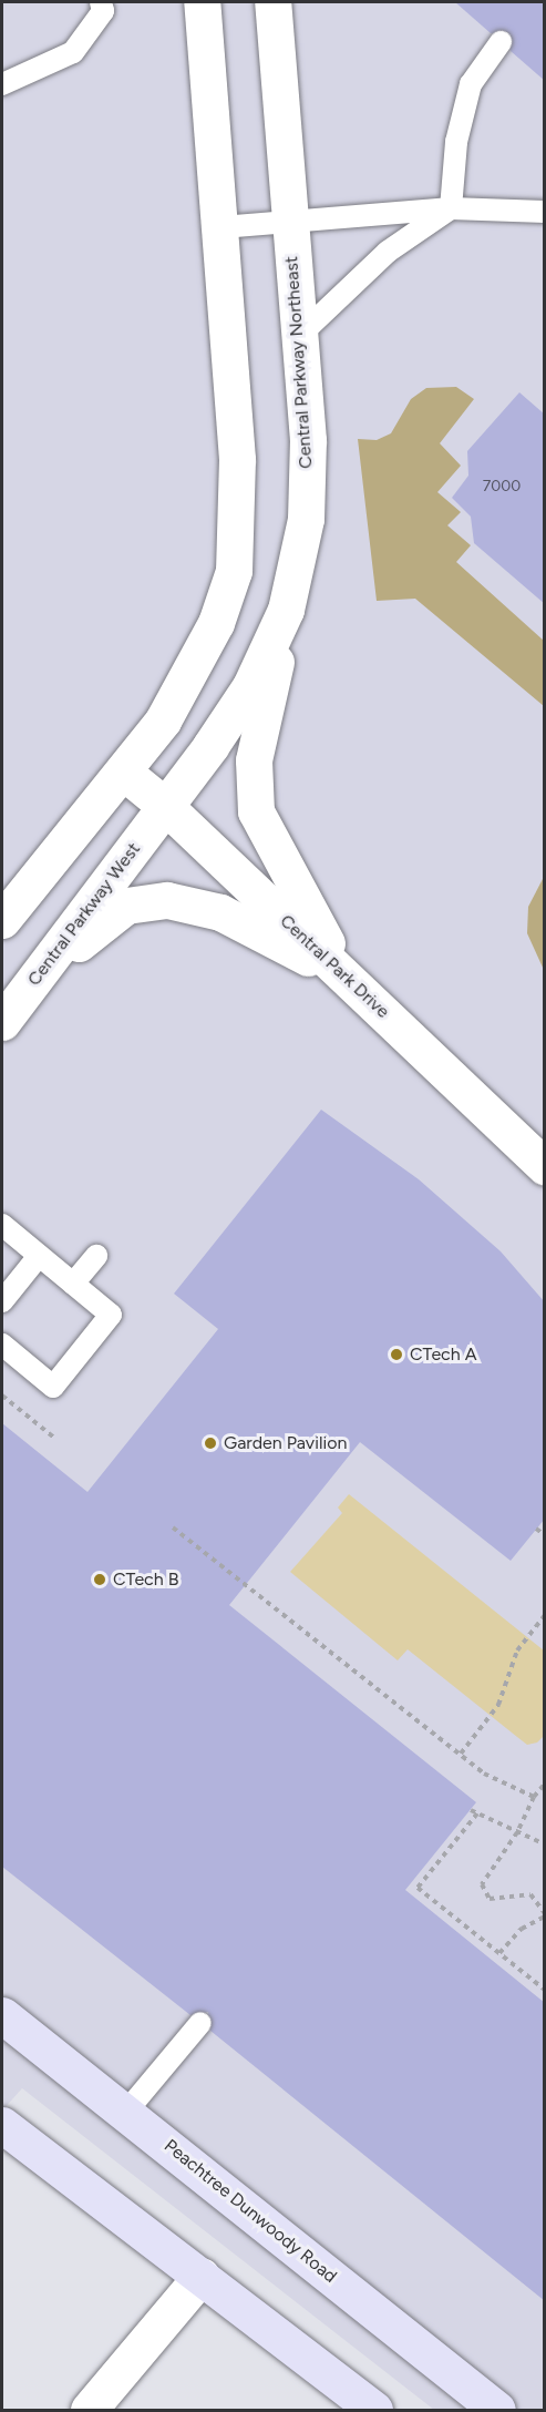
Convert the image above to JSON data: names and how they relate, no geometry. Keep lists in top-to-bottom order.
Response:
{
  "streets": {
    "main road": ["Peachtree Dunwoody Road"],
    "street": ["Central Parkway Northeast", "Central Parkway West", "Central Park Drive"]
  },
  "crossings": [
    ["Central Parkway Northeast", "Central Parkway West"],
    ["Central Parkway Northeast", "Central Park Drive"],
    ["Central Parkway West", "Central Park Drive"]
  ],
  "places": ["CTech A", "Garden Pavilion", "CTech B"],
  "house_numbers": ["7000"]
}
